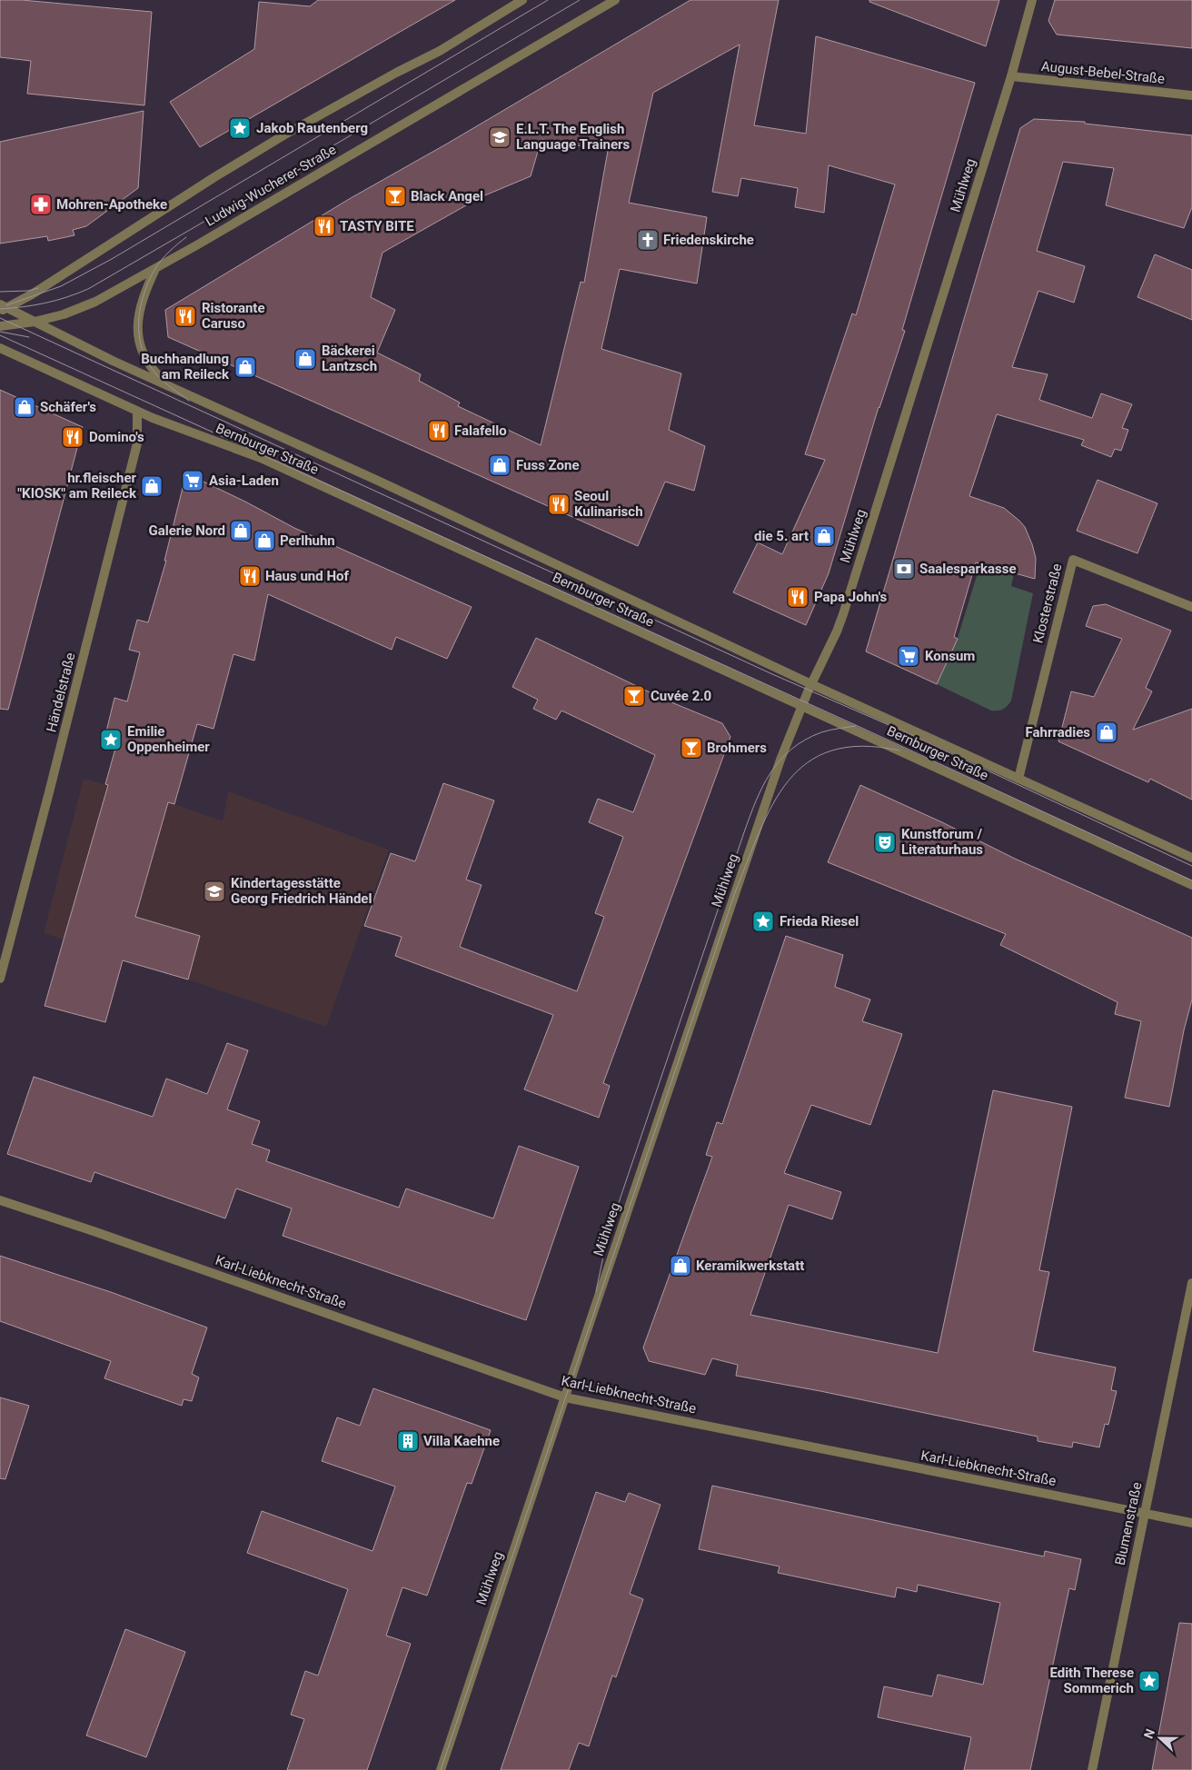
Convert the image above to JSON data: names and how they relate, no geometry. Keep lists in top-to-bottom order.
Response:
{
  "streets": {
    "street": [
      "August-Bebel-Straße",
      "Ludwig-Wucherer-Straße",
      "Mühlweg",
      "Bernburger Straße",
      "Klosterstraße",
      "Händelstraße",
      "Karl-Liebknecht-Straße",
      "Blumenstraße"
    ]
  },
  "crossings": [
    ["August-Bebel-Straße", "Mühlweg"],
    ["Ludwig-Wucherer-Straße", "Bernburger Straße"],
    ["Mühlweg", "Bernburger Straße"],
    ["Mühlweg", "Karl-Liebknecht-Straße"],
    ["Bernburger Straße", "Klosterstraße"],
    ["Bernburger Straße", "Händelstraße"],
    ["Karl-Liebknecht-Straße", "Blumenstraße"]
  ],
  "places": {
    "place": [
      "Jakob Rautenberg",
      "Emilie Oppenheimer",
      "Frieda Riesel",
      "Edith Therese Sommerich"
    ],
    "school or university": ["E.L.T. The English Language Trainers", "Kindertagesstätte Georg Friedrich Händel"],
    "bar": ["Black Angel", "Cuvée 2.0", "Brohmers"],
    "pharmacy": ["Mohren-Apotheke"],
    "restaurant": [
      "TASTY BITE",
      "Ristorante Caruso",
      "Falafello",
      "Domino's",
      "Seoul Kulinarisch",
      "Haus und Hof",
      "Papa John's"
    ],
    "church": ["Friedenskirche"],
    "shop": [
      "Bäckerei Lantzsch",
      "Buchhandlung am Reileck",
      "Schäfer's",
      "Fuss Zone",
      "hr.fleischer \"KIOSK\" am Reileck",
      "Galerie Nord",
      "die 5. art",
      "Perlhuhn",
      "Fahrradies",
      "Keramikwerkstatt"
    ],
    "supermarket": ["Asia-Laden", "Konsum"],
    "bank": ["Saalesparkasse"],
    "theatre": ["Kunstforum / Literaturhaus"],
    "building": ["Villa Kaehne"]
  },
  "north": "left"
}
